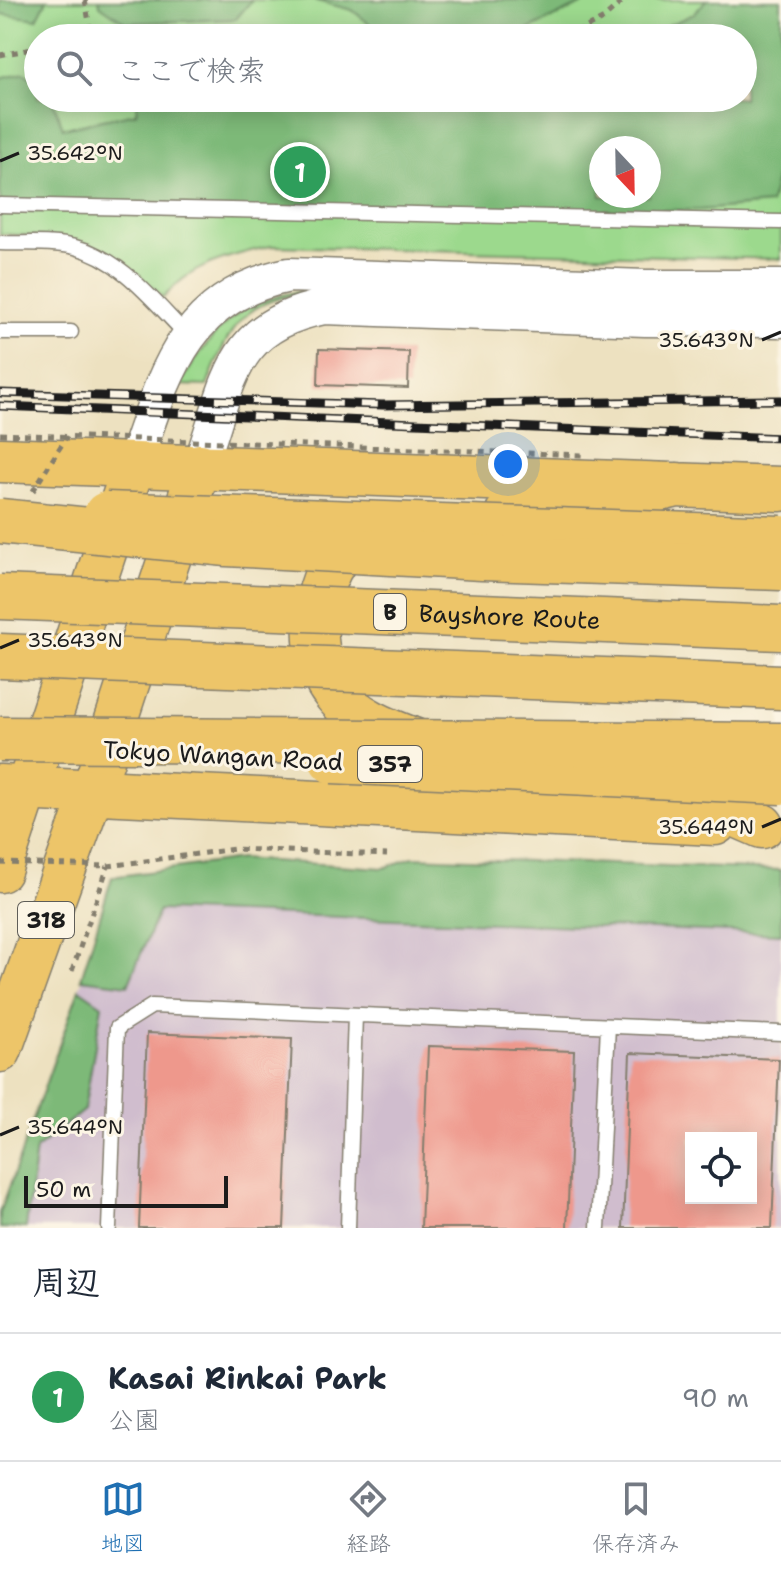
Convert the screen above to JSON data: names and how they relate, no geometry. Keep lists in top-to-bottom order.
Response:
{
  "streets": {
    "highway": [
      "B",
      "Bayshore Route",
      "Tokyo Wangan Road",
      "357"
    ],
    "main road": ["318"]
  },
  "scale_bar": "50 m",
  "north": "bottom",
  "page": {
    "search": "ここで検索",
    "pins": "1",
    "scale": "50 m",
    "heading": "周辺",
    "list": [
      {
        "mark": "1",
        "name": "Kasai Rinkai Park",
        "note": "公園",
        "value": "90 m"
      }
    ],
    "nav": ["地図", "経路", "保存済み"]
  },
  "coordinates": ["35.642°N", "35.643°N", "35.644°N"]
}
